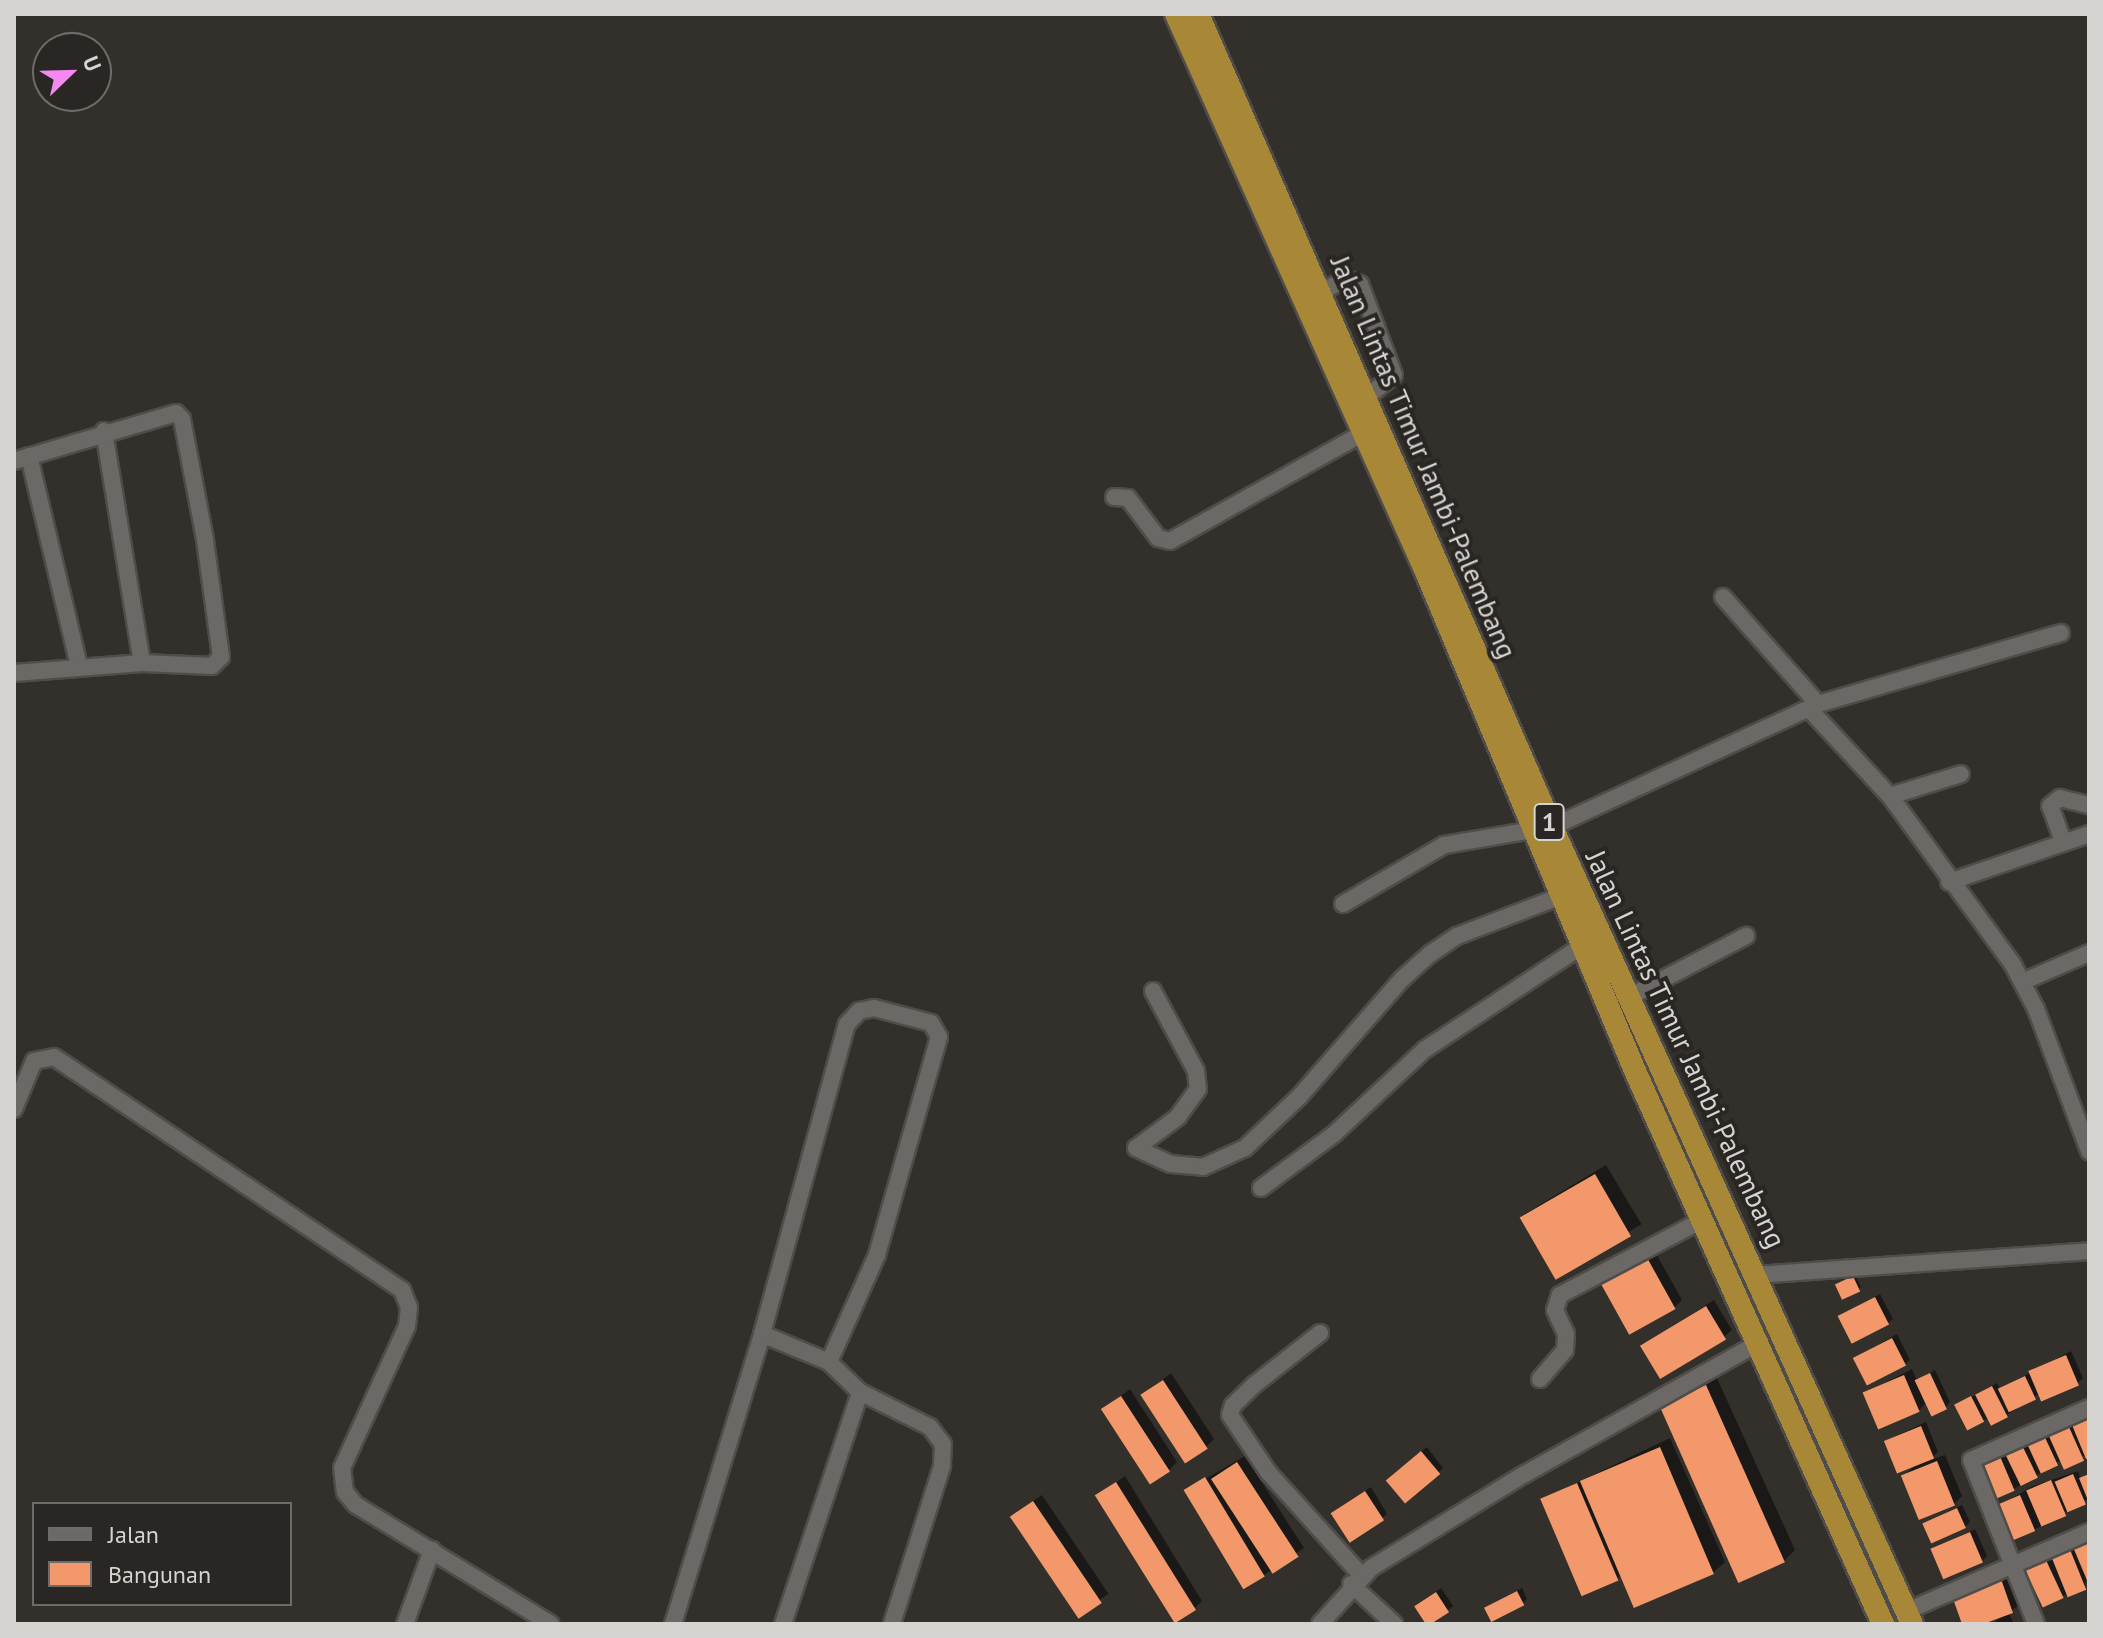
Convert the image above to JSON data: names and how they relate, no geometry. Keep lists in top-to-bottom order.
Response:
{
  "streets": {
    "highway": ["Jalan Lintas Timur Jambi-Palembang", "1"]
  },
  "legend": ["Jalan", "Bangunan"],
  "north": "top right"
}
